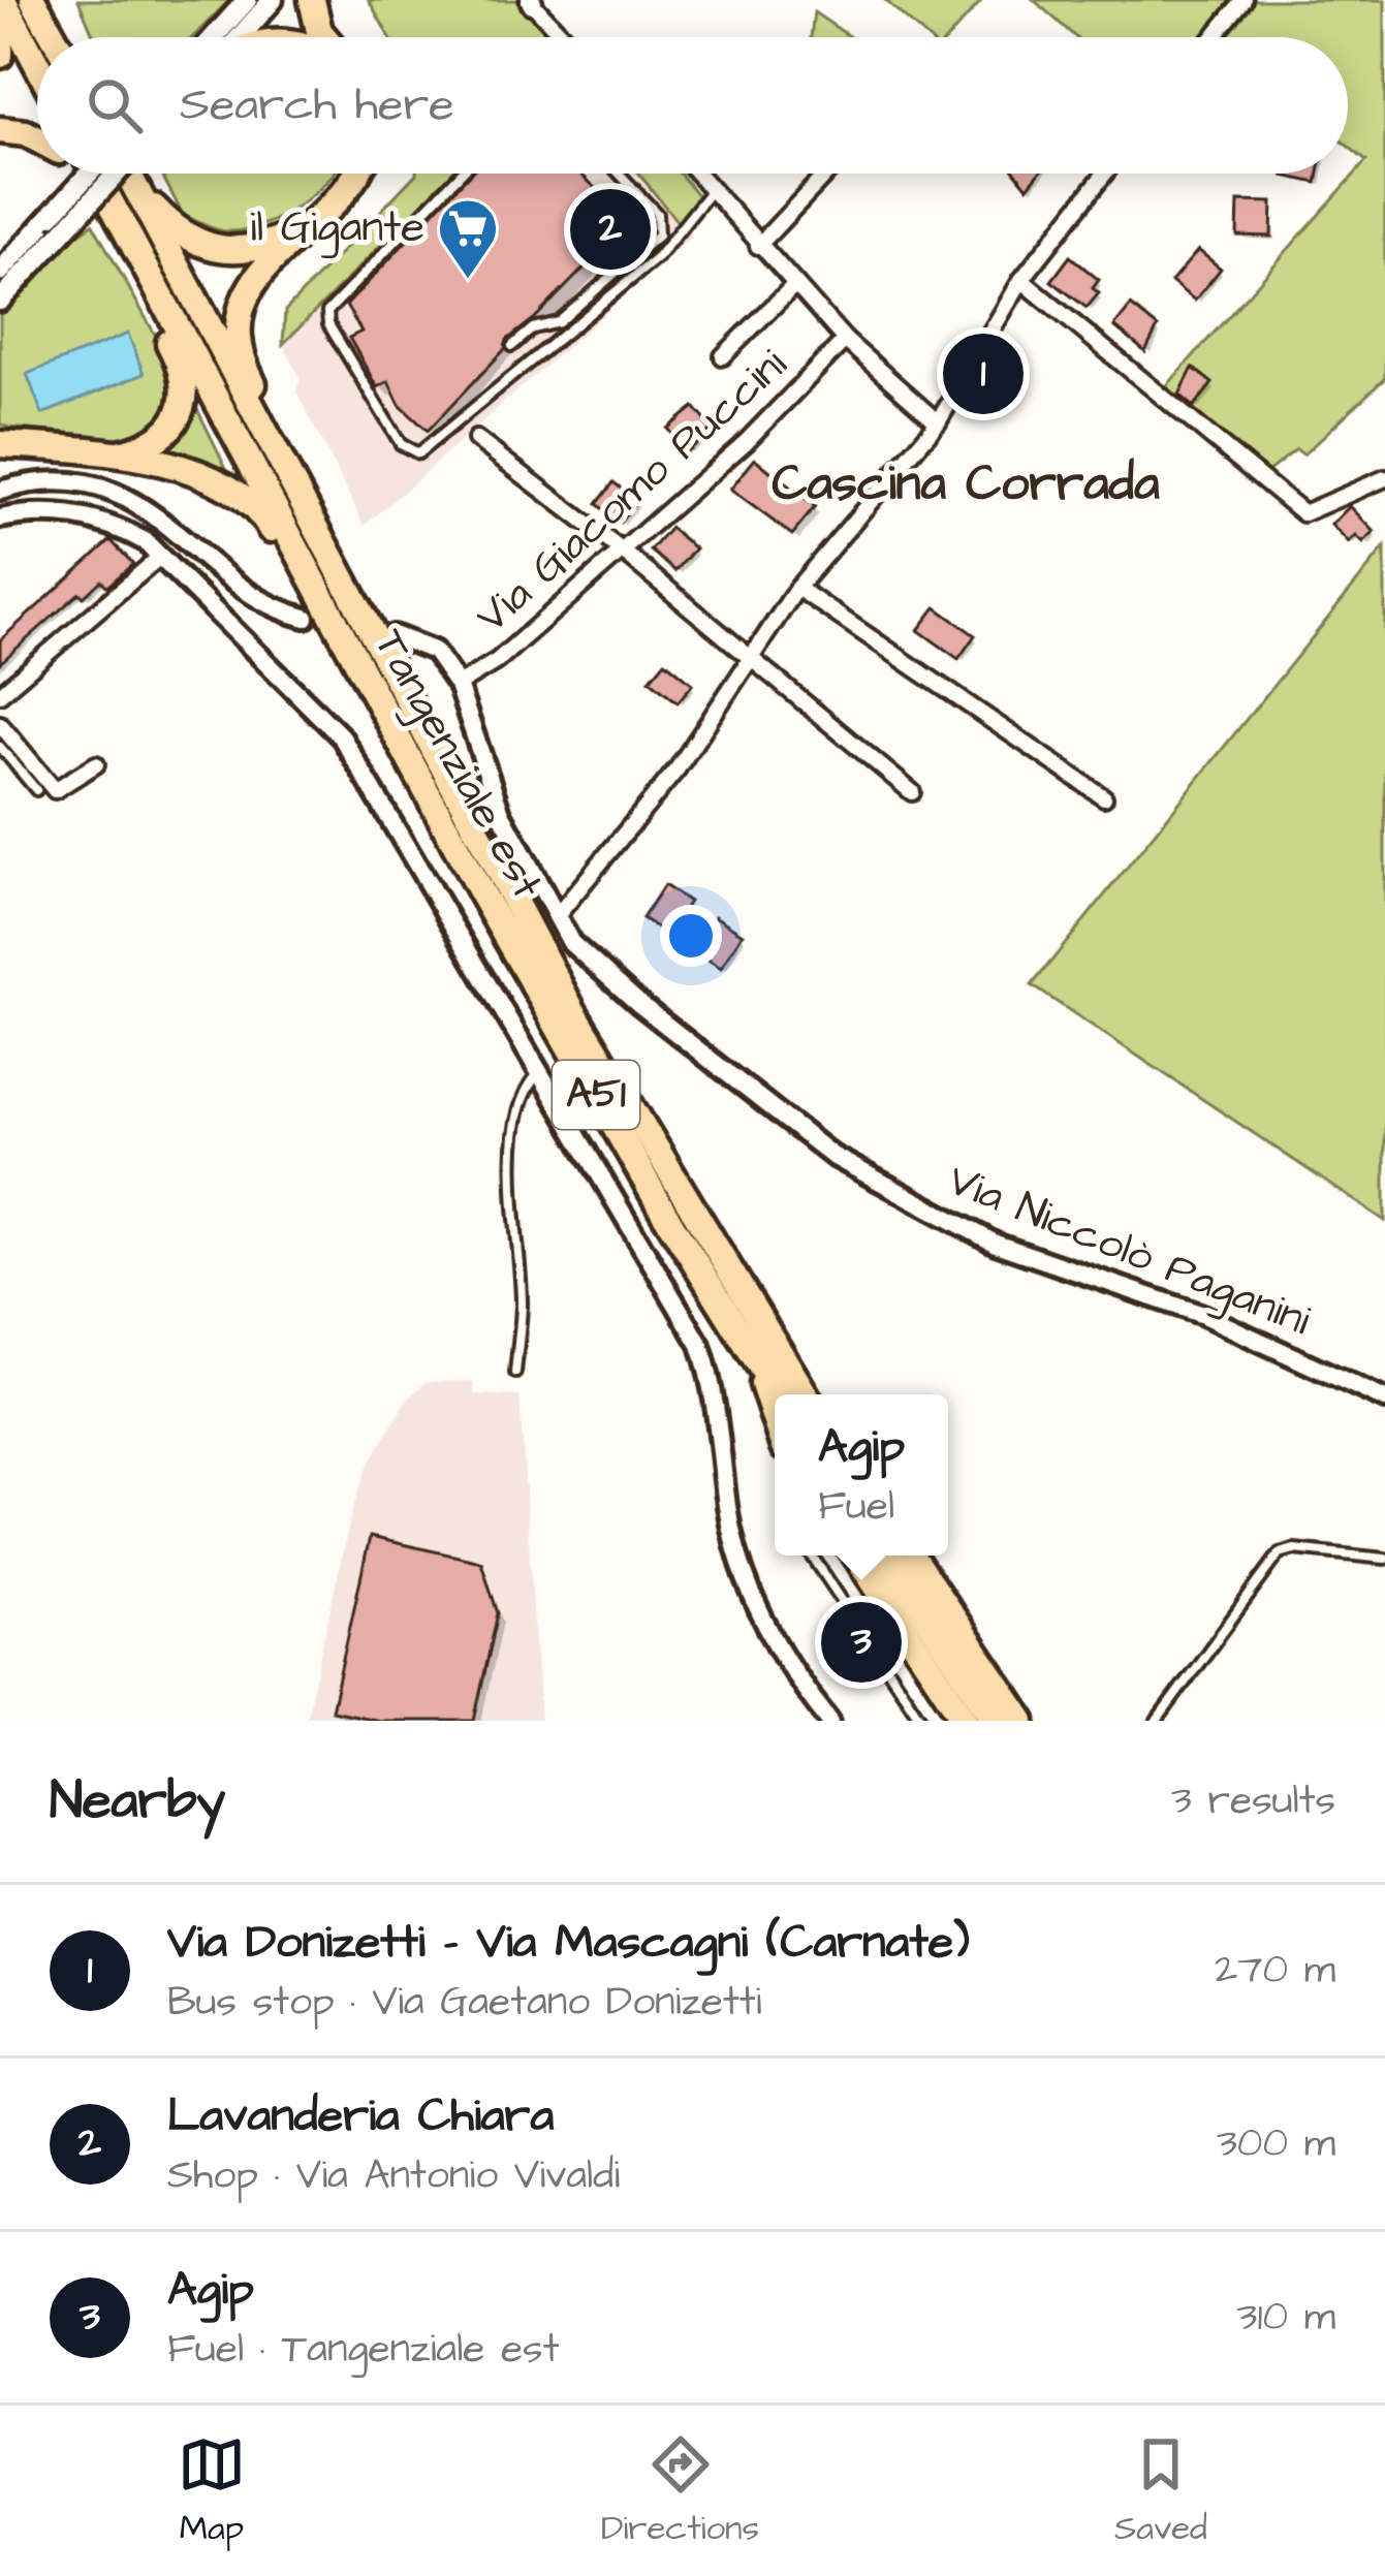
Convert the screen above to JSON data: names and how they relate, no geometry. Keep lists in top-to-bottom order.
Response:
{
  "streets": {
    "highway": ["Tangenziale est", "A51"],
    "street": ["Via Giacomo Puccini", "Via Niccolò Paganini"]
  },
  "crossings": [
    ["Via Giacomo Puccini", "Via Niccolò Paganini"]
  ],
  "districts": ["Cascina Corrada"],
  "places": {
    "supermarket": ["il Gigante"]
  },
  "page": {
    "search": "Search here",
    "pins": ["2", "1", "3"],
    "popup": ["Agip", "Fuel"],
    "heading": ["Nearby", "3 results"],
    "list": [
      {
        "mark": "1",
        "name": "Via Donizetti - Via Mascagni (Carnate)",
        "note": "Bus stop · Via Gaetano Donizetti",
        "value": "270 m"
      },
      {
        "mark": "2",
        "name": "Lavanderia Chiara",
        "note": "Shop · Via Antonio Vivaldi",
        "value": "300 m"
      },
      {
        "mark": "3",
        "name": "Agip",
        "note": "Fuel · Tangenziale est",
        "value": "310 m"
      }
    ],
    "nav": ["Map", "Directions", "Saved"]
  }
}
